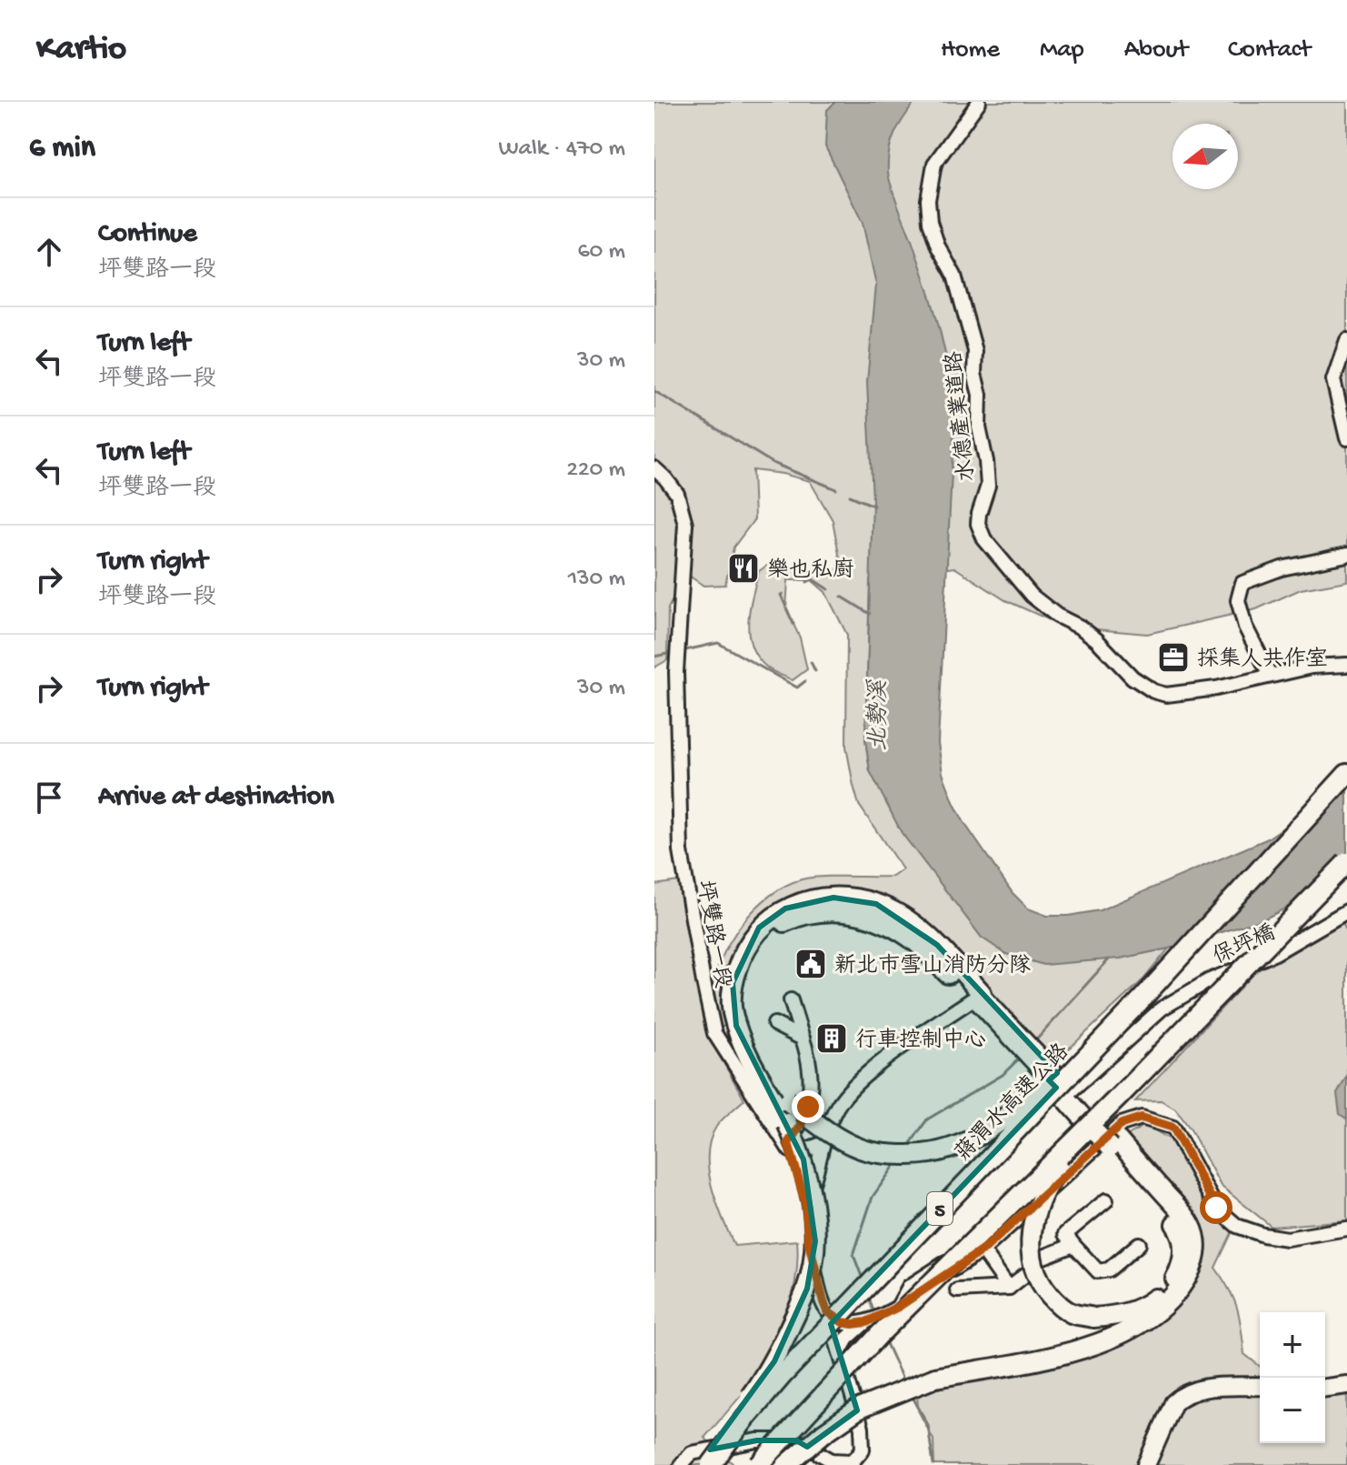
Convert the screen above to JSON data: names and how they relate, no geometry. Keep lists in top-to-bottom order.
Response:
{
  "streets": {
    "highway": ["蔣渭水高速公路", "5"],
    "street": ["水德產業道路", "坪雙路一段", "保坪橋"]
  },
  "water": ["北勢溪"],
  "places": {
    "restaurant": ["樂也私廚"],
    "office": ["採集人共作室"],
    "public building": ["新北市雪山消防分隊"],
    "building": ["行車控制中心"]
  },
  "north": "left",
  "page": {
    "header": "Kartio",
    "nav": [
      "Home",
      "Map",
      "About",
      "Contact"
    ],
    "heading": ["6 min", "Walk · 470 m"],
    "list": [
      ["Continue", "坪雙路一段", "60 m"],
      ["Turn left", "坪雙路一段", "30 m"],
      ["Turn left", "坪雙路一段", "220 m"],
      ["Turn right", "坪雙路一段", "130 m"],
      ["Turn right", "30 m"],
      "Arrive at destination"
    ],
    "map_buttons": ["+", "−"]
  }
}
